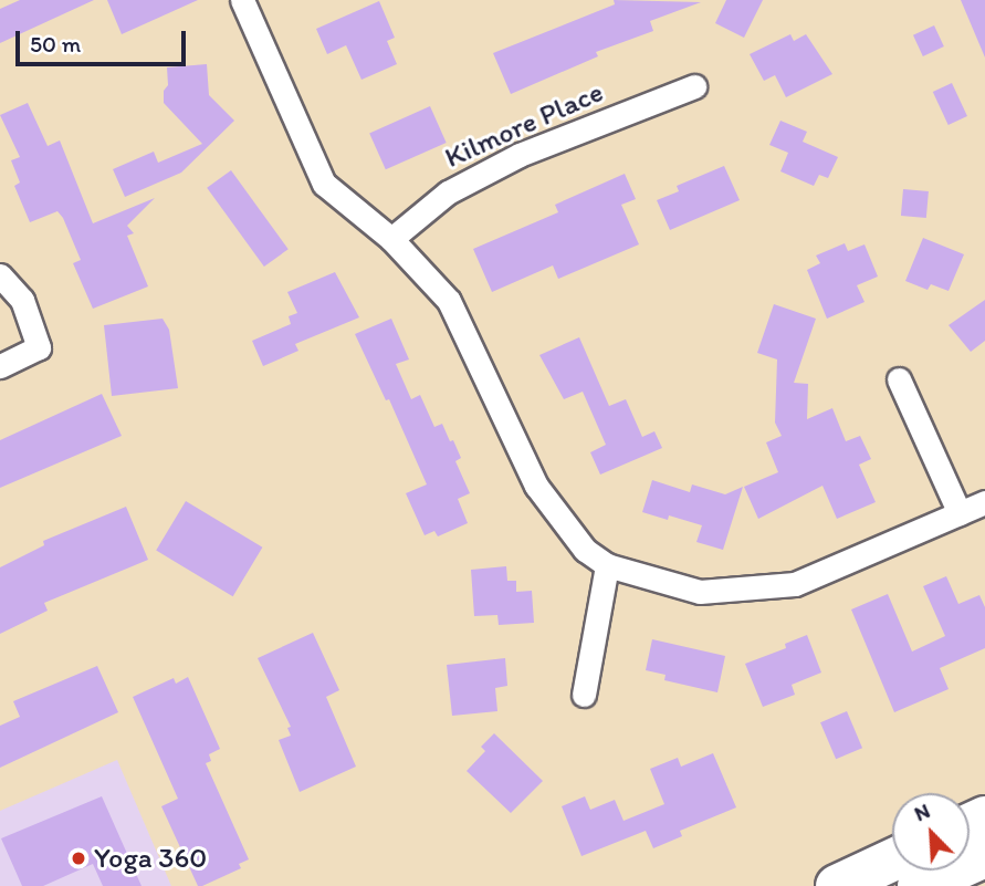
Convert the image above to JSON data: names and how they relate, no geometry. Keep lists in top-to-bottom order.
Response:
{
  "streets": {
    "street": ["Kilmore Place"]
  },
  "places": ["Yoga 360"],
  "scale_bar": "50 m",
  "north": "top left"
}
